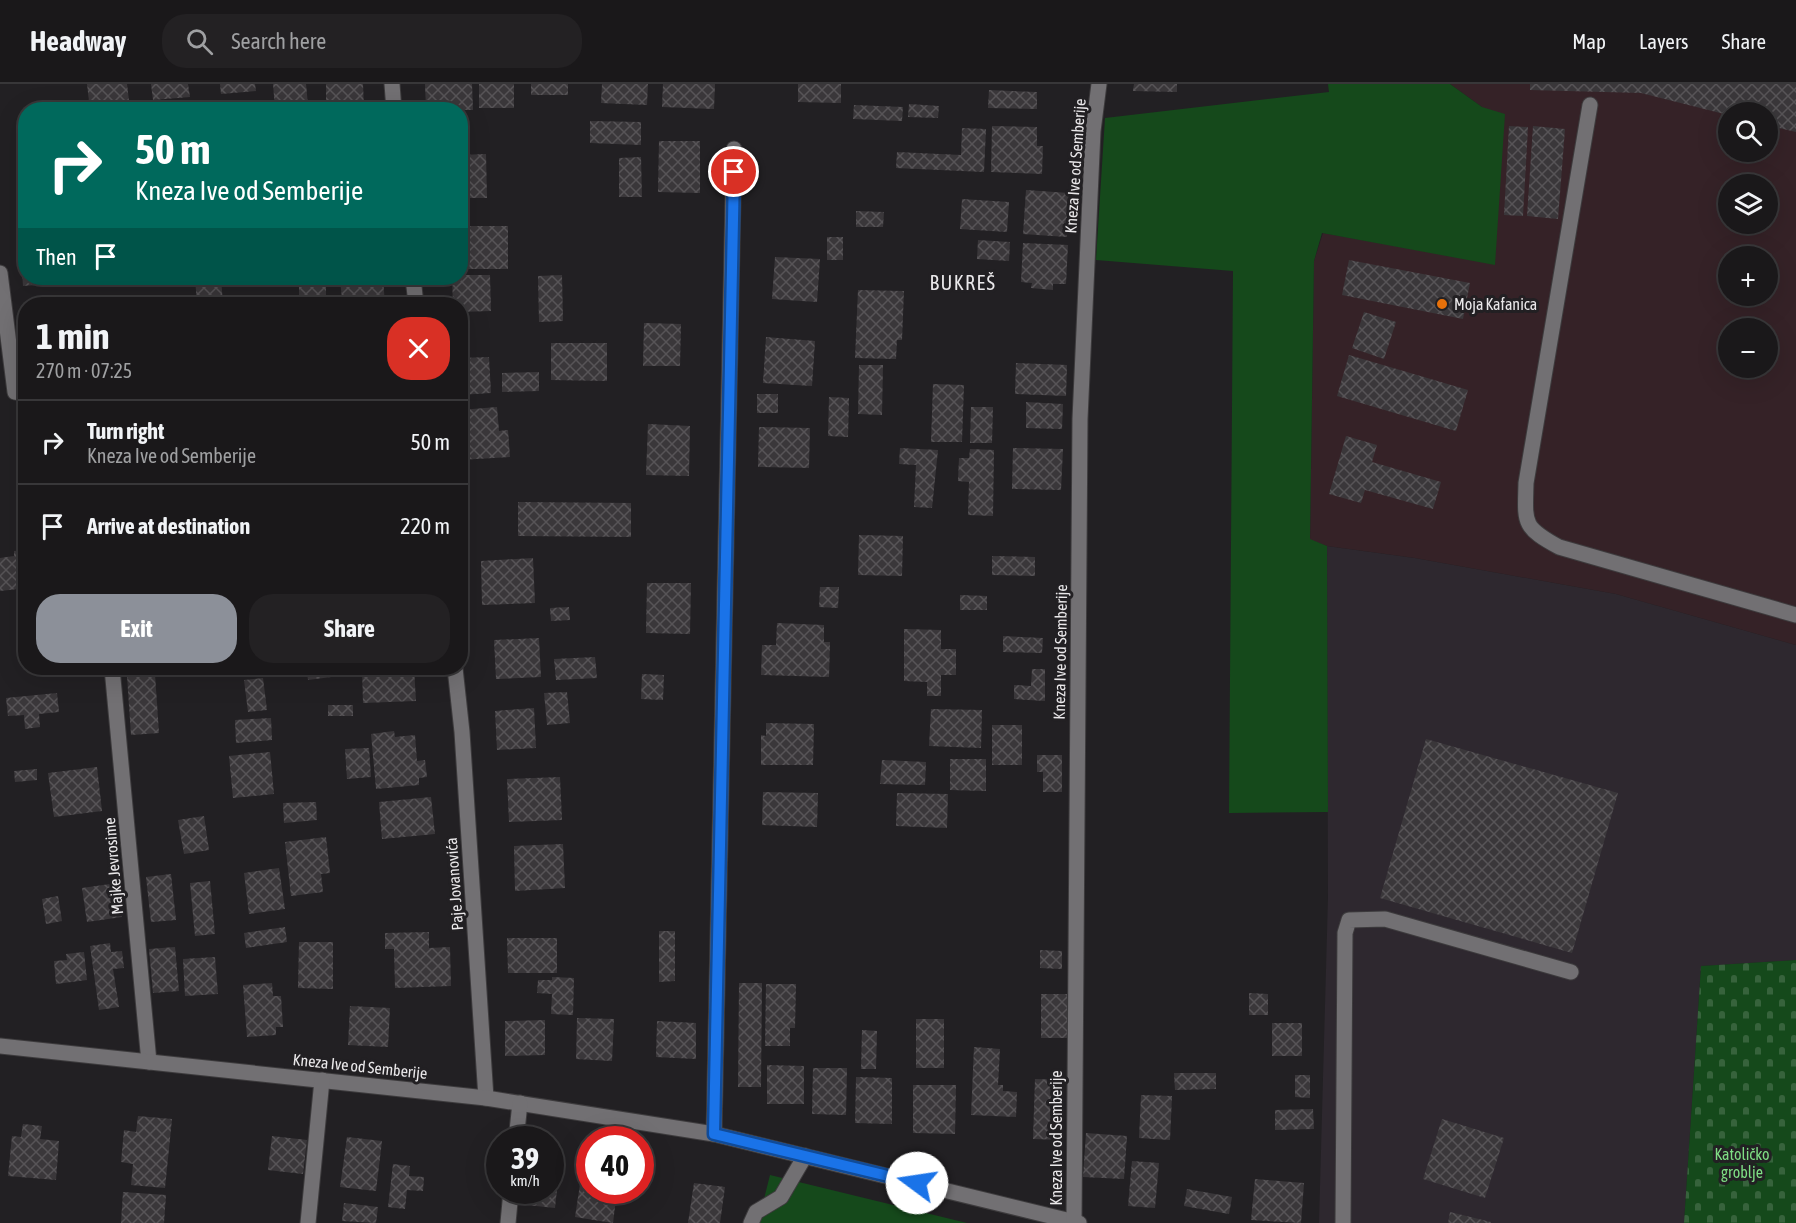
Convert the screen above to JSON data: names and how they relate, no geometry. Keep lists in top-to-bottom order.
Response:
{
  "streets": {
    "street": ["Kneza Ive od Semberije", "Majke Jevrosime", "Paje Jovanovića"]
  },
  "crossings": [
    ["Kneza Ive od Semberije", "Majke Jevrosime"],
    ["Kneza Ive od Semberije", "Paje Jovanovića"]
  ],
  "districts": ["BUKREŠ"],
  "parks": ["Katoličko groblje"],
  "places": ["Moja Kafanica"],
  "page": {
    "header": "Headway",
    "search": "Search here",
    "nav": ["Map", "Layers", "Share"],
    "map_buttons": ["+", "−"],
    "turn": ["50 m", "Kneza Ive od Semberije"],
    "then": "Then",
    "heading": ["1 min", "270 m · 07:25"],
    "list": [
      {
        "name": "Turn right",
        "note": "Kneza Ive od Semberije",
        "value": "50 m"
      },
      {
        "name": "Arrive at destination",
        "value": "220 m"
      }
    ],
    "buttons": ["Exit", "Share"],
    "speed": "39 km/h",
    "limit": "40"
  }
}
